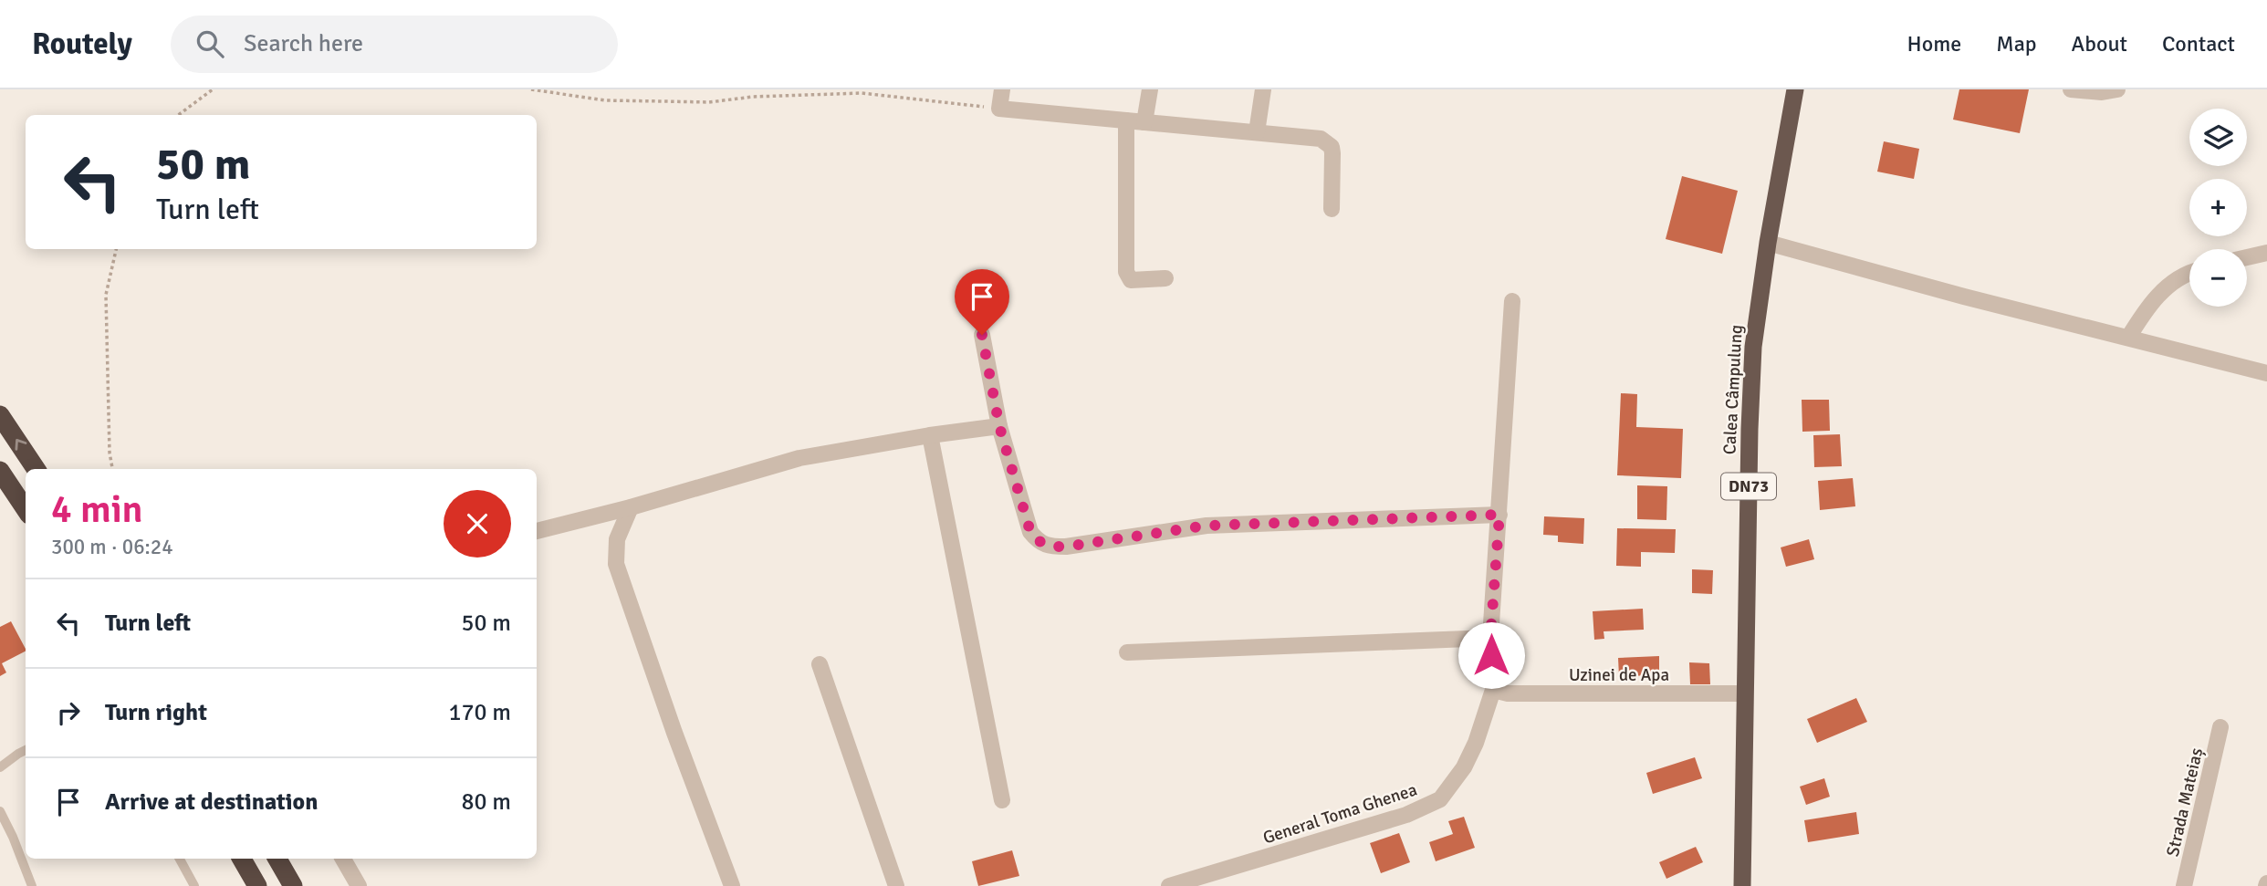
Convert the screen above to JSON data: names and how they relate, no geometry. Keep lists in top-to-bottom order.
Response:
{
  "streets": {
    "highway": ["Calea Câmpulung", "DN73"],
    "street": ["Uzinei de Apa", "Strada Mateiaș", "General Toma Ghenea"]
  },
  "crossings": [
    ["Calea Câmpulung", "Uzinei de Apa"],
    ["Uzinei de Apa", "General Toma Ghenea"]
  ],
  "page": {
    "header": "Routely",
    "search": "Search here",
    "nav": [
      "Home",
      "Map",
      "About",
      "Contact"
    ],
    "map_buttons": ["+", "−"],
    "turn": ["50 m", "Turn left"],
    "heading": ["4 min", "300 m · 06:24"],
    "list": [
      {
        "name": "Turn left",
        "value": "50 m"
      },
      {
        "name": "Turn right",
        "value": "170 m"
      },
      {
        "name": "Arrive at destination",
        "value": "80 m"
      }
    ]
  }
}
